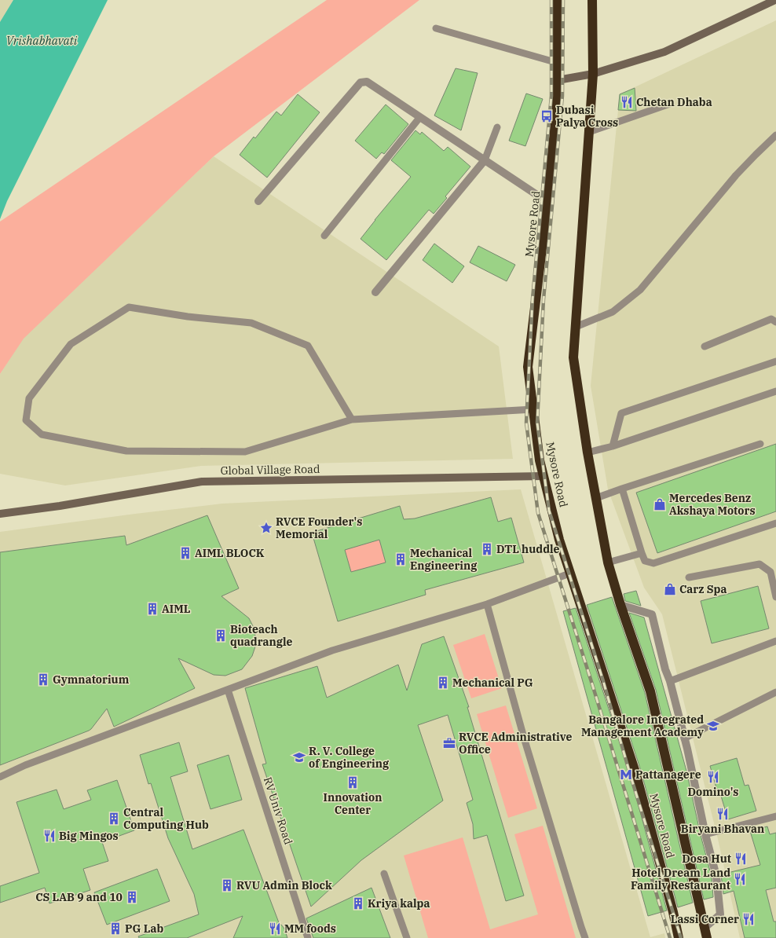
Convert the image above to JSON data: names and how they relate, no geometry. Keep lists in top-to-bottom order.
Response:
{
  "streets": {
    "highway": ["Mysore Road"],
    "street": ["Global Village Road"],
    "lane": ["RV Univ Road"]
  },
  "crossings": [
    ["Mysore Road", "Global Village Road"]
  ],
  "water": ["Vrishabhavati"],
  "places": {
    "restaurant": [
      "Chetan Dhaba",
      "Domino's",
      "Biryani Bhavan",
      "Big Mingos",
      "Dosa Hut",
      "Hotel Dream Land Family Restaurant",
      "Lassi Corner",
      "MM foods"
    ],
    "bus stop": ["Dubasi Palya Cross"],
    "shop": ["Mercedes Benz Akshaya Motors", "Carz Spa"],
    "place": ["RVCE Founder's Memorial"],
    "building": [
      "DTL huddle",
      "AIML BLOCK",
      "Mechanical Engineering",
      "AIML",
      "Bioteach quadrangle",
      "Gymnatorium",
      "Mechanical PG",
      "Innovation Center",
      "Central Computing Hub",
      "RVU Admin Block",
      "CS LAB 9 and 10",
      "Kriya kalpa",
      "PG Lab"
    ],
    "school or university": ["Bangalore Integrated Management Academy", "R. V. College of Engineering"],
    "office": ["RVCE Administrative Office"],
    "metro station": ["Pattanagere"]
  }
}
